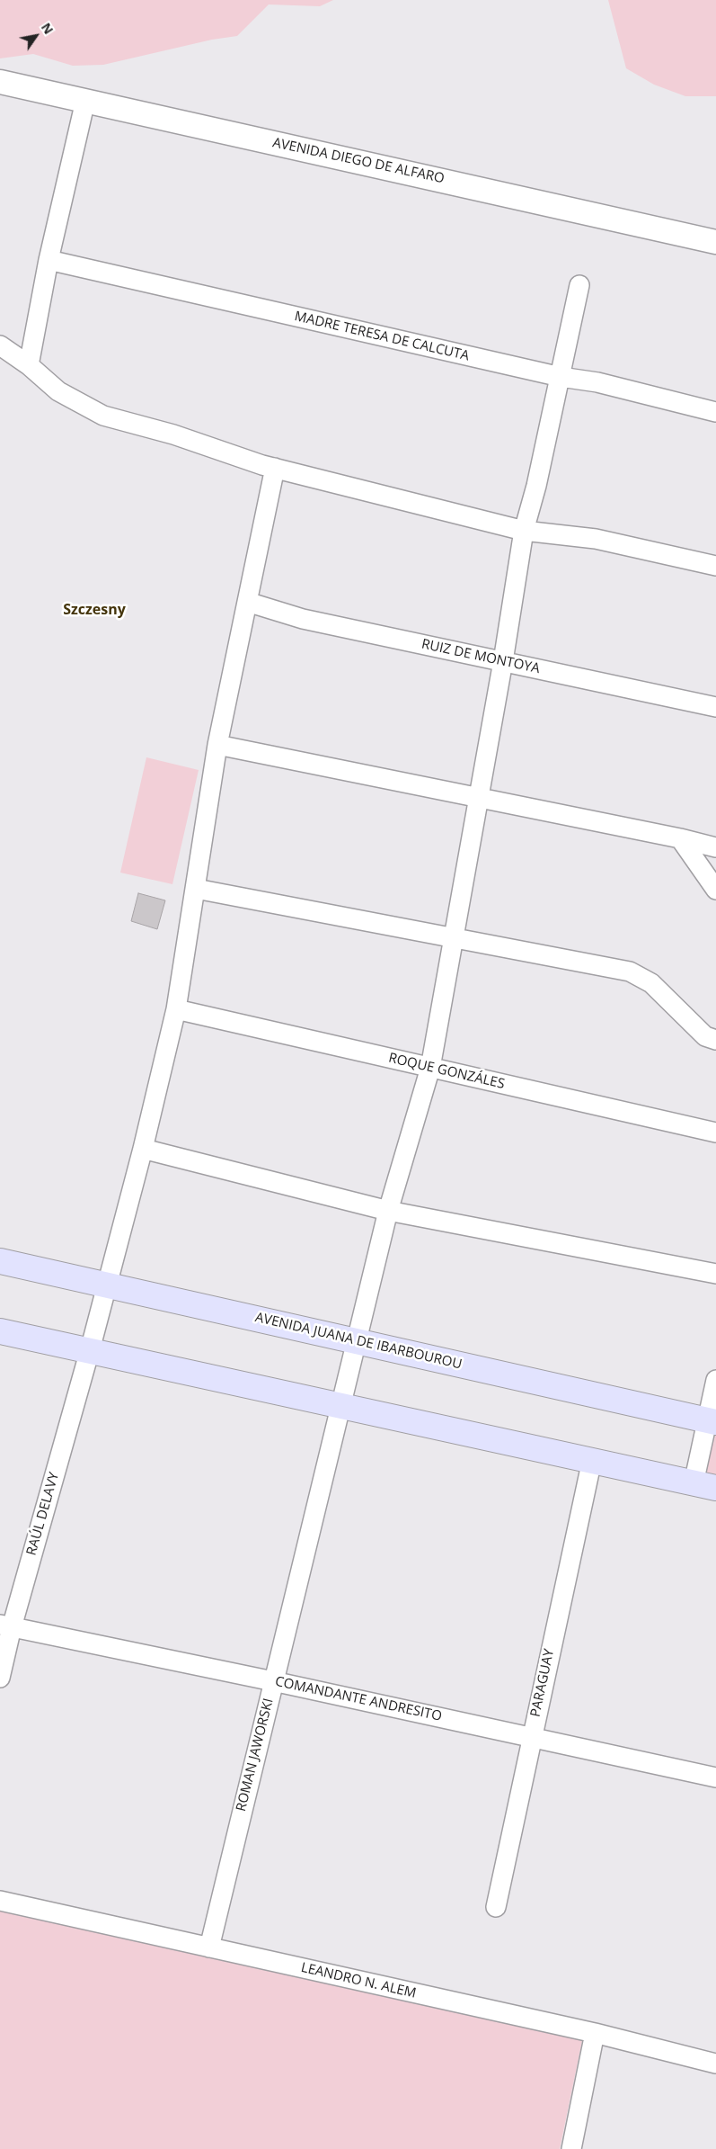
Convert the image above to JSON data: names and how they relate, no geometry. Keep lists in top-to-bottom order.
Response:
{
  "streets": {
    "main road": ["AVENIDA JUANA DE IBARBOUROU"],
    "street": [
      "AVENIDA DIEGO DE ALFARO",
      "MADRE TERESA DE CALCUTA",
      "RUIZ DE MONTOYA",
      "ROQUE GONZÁLES",
      "RAÚL DELAVY",
      "PARAGUAY",
      "COMANDANTE ANDRESITO",
      "ROMAN JAWORSKI",
      "LEANDRO N. ALEM"
    ]
  },
  "crossings": [
    ["MADRE TERESA DE CALCUTA", "ROMAN JAWORSKI"],
    ["RUIZ DE MONTOYA", "ROMAN JAWORSKI"],
    ["ROQUE GONZÁLES", "RAÚL DELAVY"],
    ["ROQUE GONZÁLES", "ROMAN JAWORSKI"],
    ["AVENIDA JUANA DE IBARBOUROU", "RAÚL DELAVY"],
    ["AVENIDA JUANA DE IBARBOUROU", "ROMAN JAWORSKI"],
    ["RAÚL DELAVY", "COMANDANTE ANDRESITO"],
    ["PARAGUAY", "COMANDANTE ANDRESITO"],
    ["COMANDANTE ANDRESITO", "ROMAN JAWORSKI"],
    ["ROMAN JAWORSKI", "LEANDRO N. ALEM"]
  ],
  "districts": ["Szczesny"],
  "north": "top right"
}
